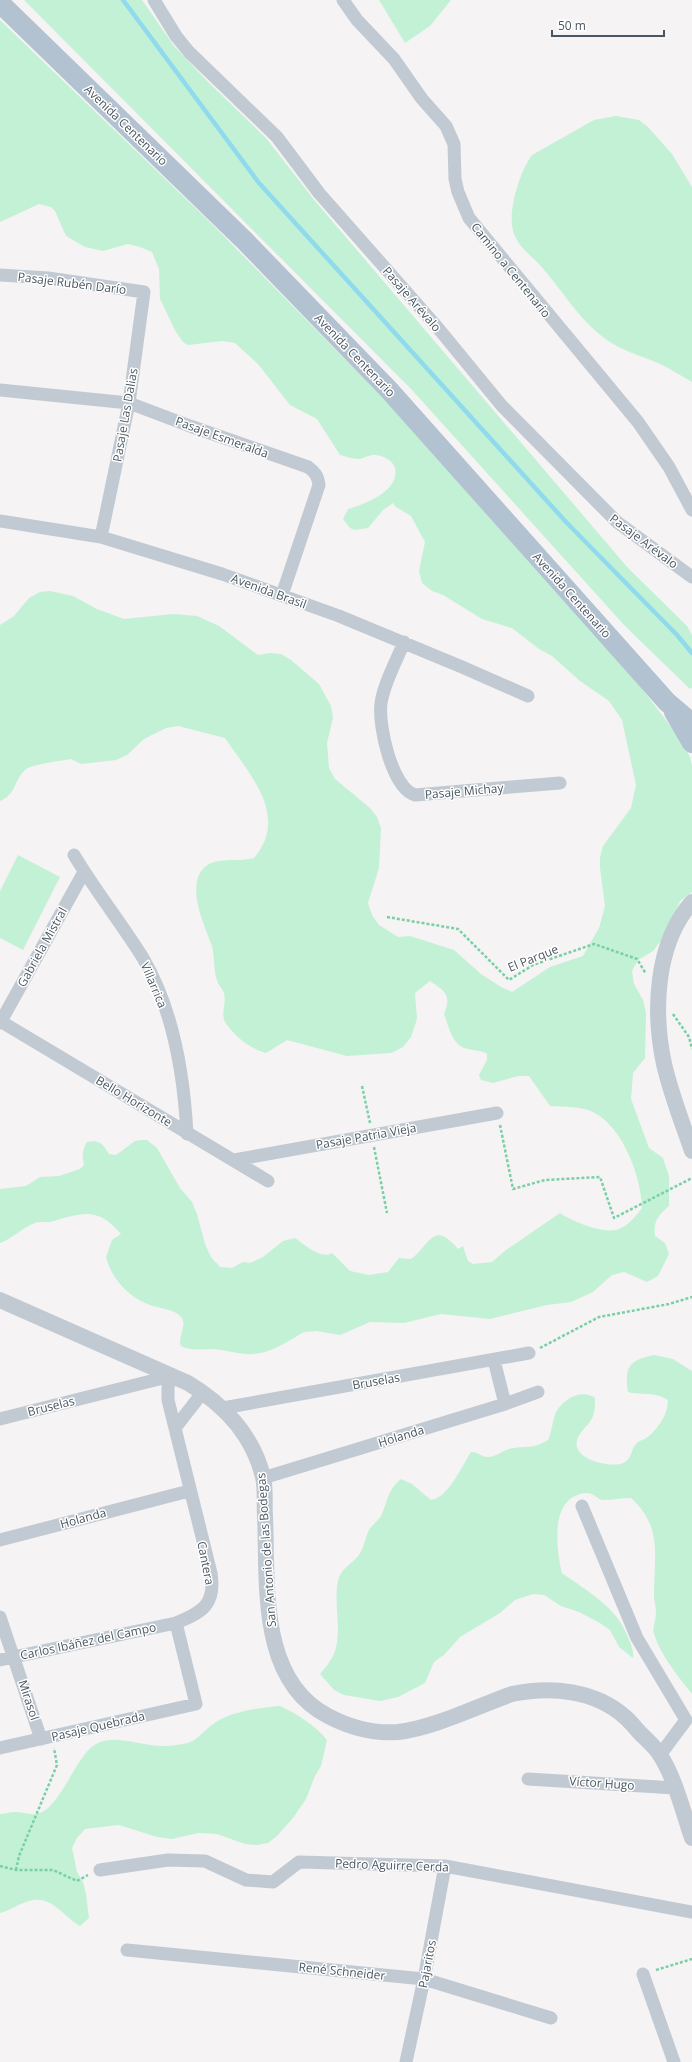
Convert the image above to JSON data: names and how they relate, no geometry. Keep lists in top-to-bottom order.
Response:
{
  "streets": {
    "main road": ["Avenida Centenario"],
    "street": [
      "Camino a Centenario",
      "Pasaje Rubén Darío",
      "Pasaje Arévalo",
      "Pasaje Las Dalias",
      "Pasaje Esmeralda",
      "Avenida Brasil",
      "Pasaje Michay",
      "Gabriela Mistral",
      "Villarrica",
      "Bello Horizonte",
      "Pasaje Patria Vieja",
      "Bruselas",
      "Holanda",
      "San Antonio de las Bodegas",
      "Cantera",
      "Carlos Ibáñez del Campo",
      "Mirasol",
      "Pasaje Quebrada",
      "Víctor Hugo",
      "Pedro Aguirre Cerda",
      "Pajaritos",
      "René Schneider"
    ],
    "path": ["El Parque"]
  },
  "crossings": [
    ["Pasaje Rubén Darío", "Pasaje Las Dalias"],
    ["Pasaje Las Dalias", "Pasaje Esmeralda"],
    ["Pasaje Las Dalias", "Avenida Brasil"],
    ["Pasaje Esmeralda", "Avenida Brasil"],
    ["Avenida Brasil", "Pasaje Michay"],
    ["Gabriela Mistral", "Villarrica"],
    ["Gabriela Mistral", "Bello Horizonte"],
    ["Villarrica", "Bello Horizonte"],
    ["Bello Horizonte", "Pasaje Patria Vieja"],
    ["Bruselas", "San Antonio de las Bodegas"],
    ["Bruselas", "Cantera"],
    ["Holanda", "San Antonio de las Bodegas"],
    ["Holanda", "Cantera"],
    ["San Antonio de las Bodegas", "Cantera"],
    ["San Antonio de las Bodegas", "Víctor Hugo"],
    ["Cantera", "Carlos Ibáñez del Campo"],
    ["Cantera", "Pasaje Quebrada"],
    ["Carlos Ibáñez del Campo", "Mirasol"],
    ["Carlos Ibáñez del Campo", "Pasaje Quebrada"],
    ["Mirasol", "Pasaje Quebrada"],
    ["Pedro Aguirre Cerda", "Pajaritos"],
    ["Pajaritos", "René Schneider"]
  ],
  "scale_bar": "50 m"
}
